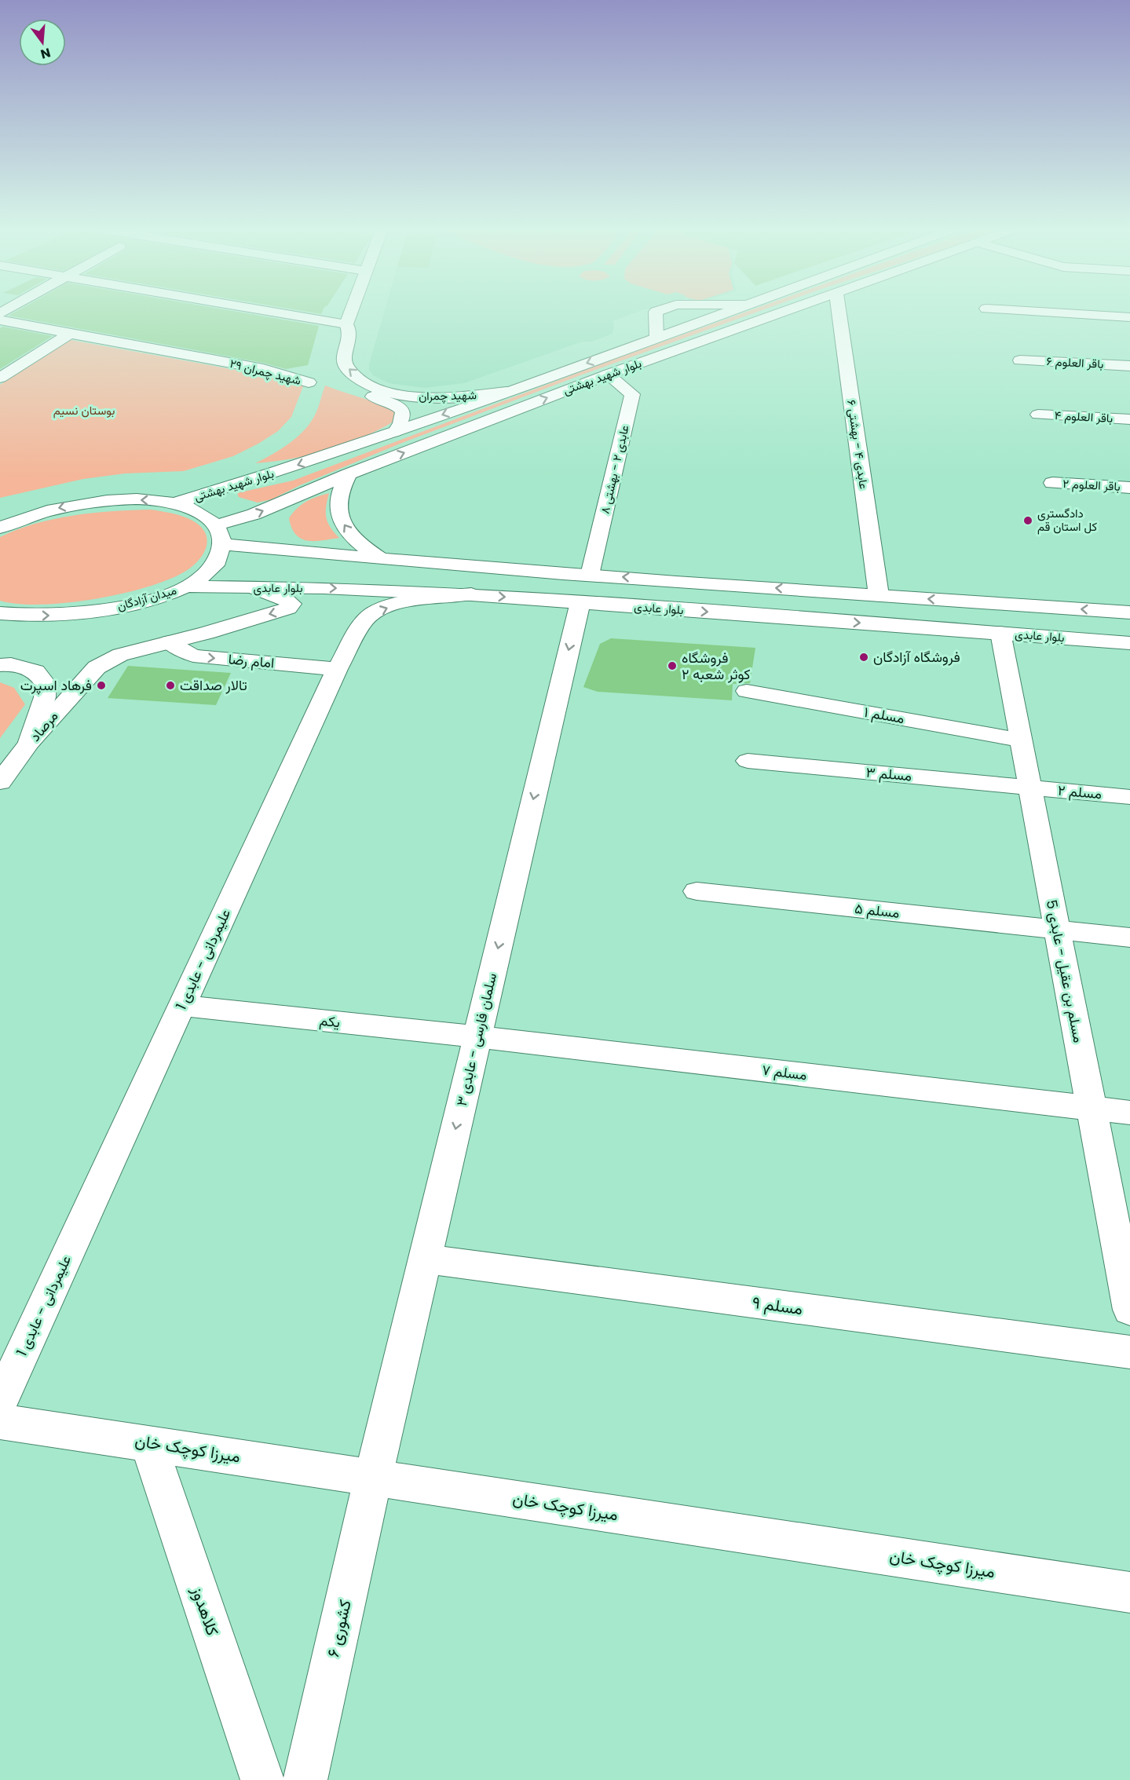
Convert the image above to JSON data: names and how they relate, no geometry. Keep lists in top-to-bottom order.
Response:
{
  "streets": {
    "street": [
      "باقر العلوم ۶",
      "شهید چمران ۲۹",
      "بلوار شهید بهشتی",
      "شهید چمران",
      "باقر العلوم ۴",
      "عابدی ۴ - بهشتی ۶",
      "عابدی ۲ - بهشتی ۸",
      "باقر العلوم ۲",
      "بلوار عابدی",
      "میدان آزادگان",
      "امام رضا",
      "مسلم ۱",
      "مرصاد",
      "مسلم ۳",
      "مسلم ۲",
      "مسلم ۵",
      "علیمردانی - عابدی 1",
      "مسلم بن عقیل - عابدی 5",
      "یکم",
      "سلمان فارسی - عابدی ۳",
      "مسلم ۷",
      "مسلم ۹",
      "میرزا کوچک خان",
      "کلاهدوز",
      "کشوری ۶"
    ]
  },
  "crossings": [
    ["بلوار شهید بهشتی", "شهید چمران"],
    ["بلوار شهید بهشتی", "عابدی ۲ - بهشتی ۸"],
    ["بلوار عابدی", "میدان آزادگان"],
    ["بلوار عابدی", "مرصاد"],
    ["بلوار عابدی", "علیمردانی - عابدی 1"],
    ["بلوار عابدی", "مسلم بن عقیل - عابدی 5"],
    ["بلوار عابدی", "سلمان فارسی - عابدی ۳"],
    ["امام رضا", "مرصاد"],
    ["امام رضا", "علیمردانی - عابدی 1"],
    ["مسلم ۱", "مسلم بن عقیل - عابدی 5"],
    ["مسلم ۳", "مسلم ۲"],
    ["مسلم ۳", "مسلم بن عقیل - عابدی 5"],
    ["مسلم ۲", "مسلم بن عقیل - عابدی 5"],
    ["مسلم ۵", "مسلم بن عقیل - عابدی 5"],
    ["علیمردانی - عابدی 1", "یکم"],
    ["مسلم بن عقیل - عابدی 5", "مسلم ۷"],
    ["یکم", "سلمان فارسی - عابدی ۳"],
    ["یکم", "مسلم ۷"],
    ["سلمان فارسی - عابدی ۳", "مسلم ۷"],
    ["سلمان فارسی - عابدی ۳", "مسلم ۹"],
    ["سلمان فارسی - عابدی ۳", "میرزا کوچک خان"],
    ["سلمان فارسی - عابدی ۳", "کشوری ۶"],
    ["میرزا کوچک خان", "کلاهدوز"],
    ["میرزا کوچک خان", "کشوری ۶"]
  ],
  "one_way": ["سلمان فارسی - عابدی ۳"],
  "parks": ["بوستان نسیم"],
  "places": [
    "دادگستری کل استان قم",
    "فروشگاه آزادگان",
    "فروشگاه کوثر شعبه ۲",
    "فرهاد اسپرت",
    "تالار صداقت"
  ],
  "north": "bottom"
}
